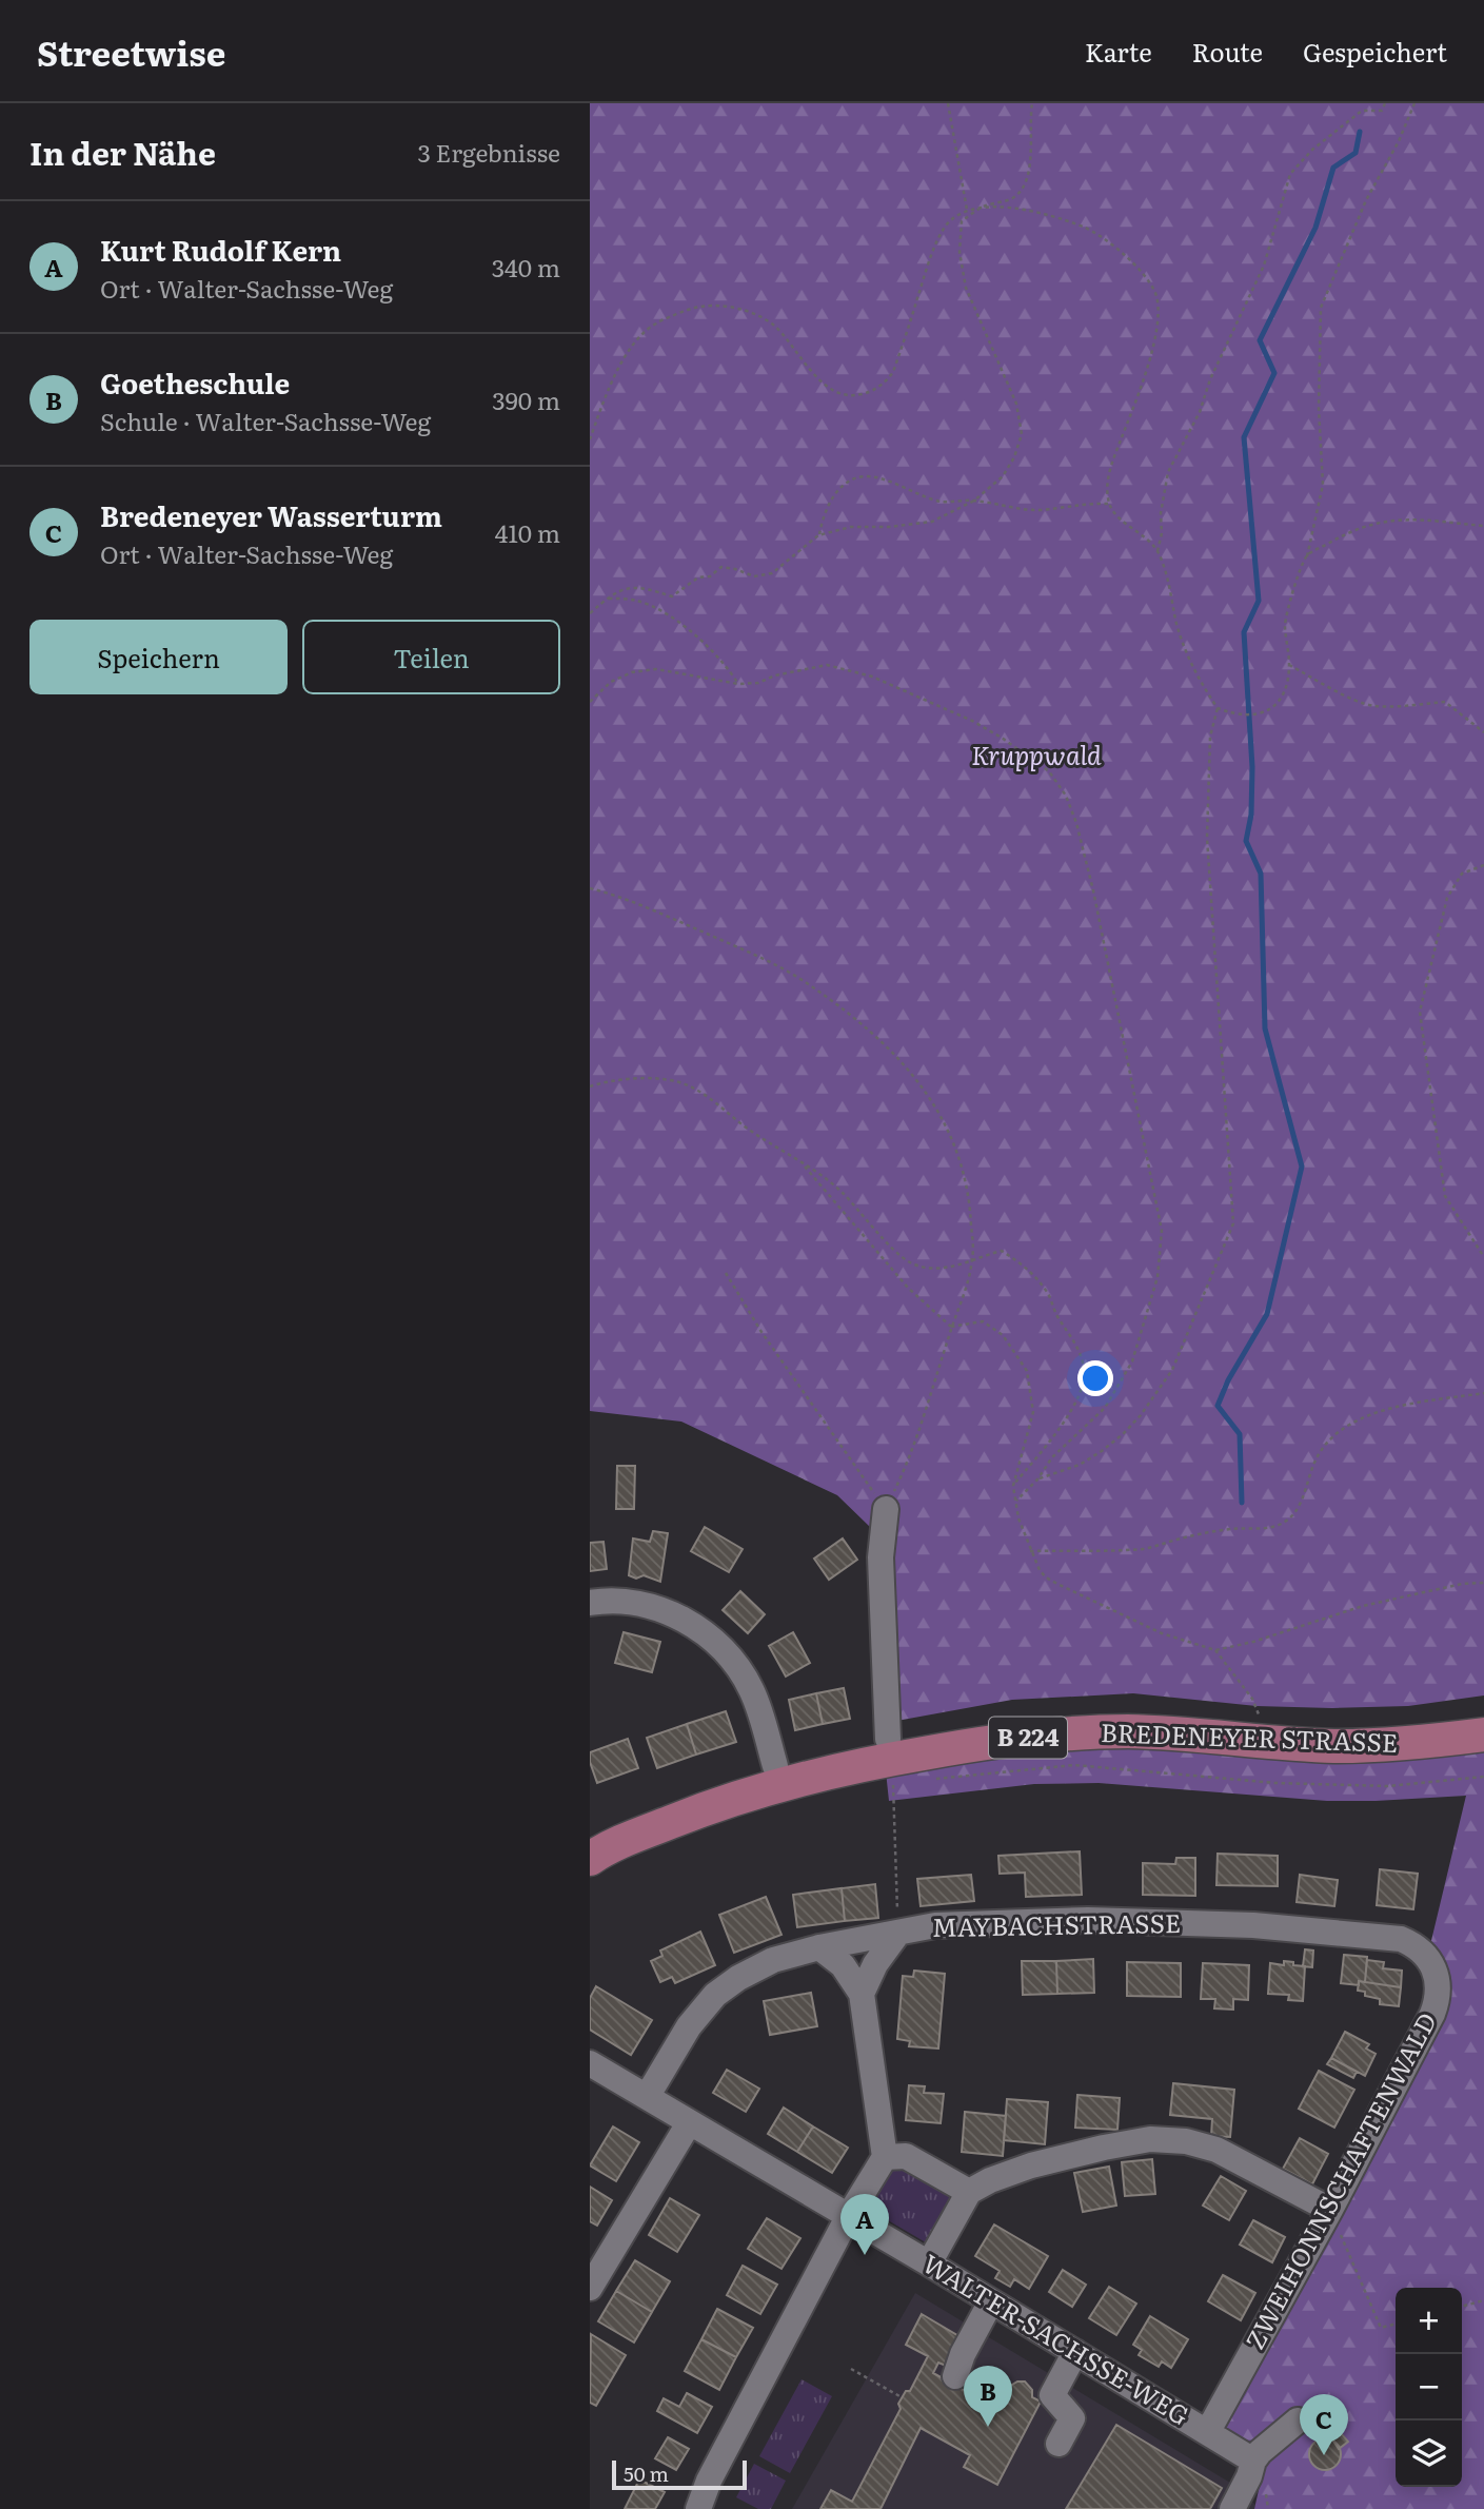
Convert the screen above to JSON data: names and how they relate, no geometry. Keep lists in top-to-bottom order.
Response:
{
  "streets": {
    "main road": ["B 224", "BREDENEYER STRASSE"],
    "street": ["MAYBACHSTRASSE", "ZWEIHONNSCHAFTENWALD", "WALTER-SACHSSE-WEG"]
  },
  "crossings": [
    ["MAYBACHSTRASSE", "ZWEIHONNSCHAFTENWALD"],
    ["MAYBACHSTRASSE", "WALTER-SACHSSE-WEG"],
    ["ZWEIHONNSCHAFTENWALD", "WALTER-SACHSSE-WEG"]
  ],
  "parks": ["Kruppwald"],
  "scale_bar": "50 m",
  "page": {
    "header": "Streetwise",
    "nav": ["Karte", "Route", "Gespeichert"],
    "heading": ["In der Nähe", "3 Ergebnisse"],
    "list": [
      {
        "mark": "A",
        "name": "Kurt Rudolf Kern",
        "note": "Ort · Walter-Sachsse-Weg",
        "value": "340 m"
      },
      {
        "mark": "B",
        "name": "Goetheschule",
        "note": "Schule · Walter-Sachsse-Weg",
        "value": "390 m"
      },
      {
        "mark": "C",
        "name": "Bredeneyer Wasserturm",
        "note": "Ort · Walter-Sachsse-Weg",
        "value": "410 m"
      }
    ],
    "buttons": ["Speichern", "Teilen"],
    "pins": ["A", "B", "C"],
    "map_buttons": ["+", "−"],
    "scale": "50 m"
  }
}
